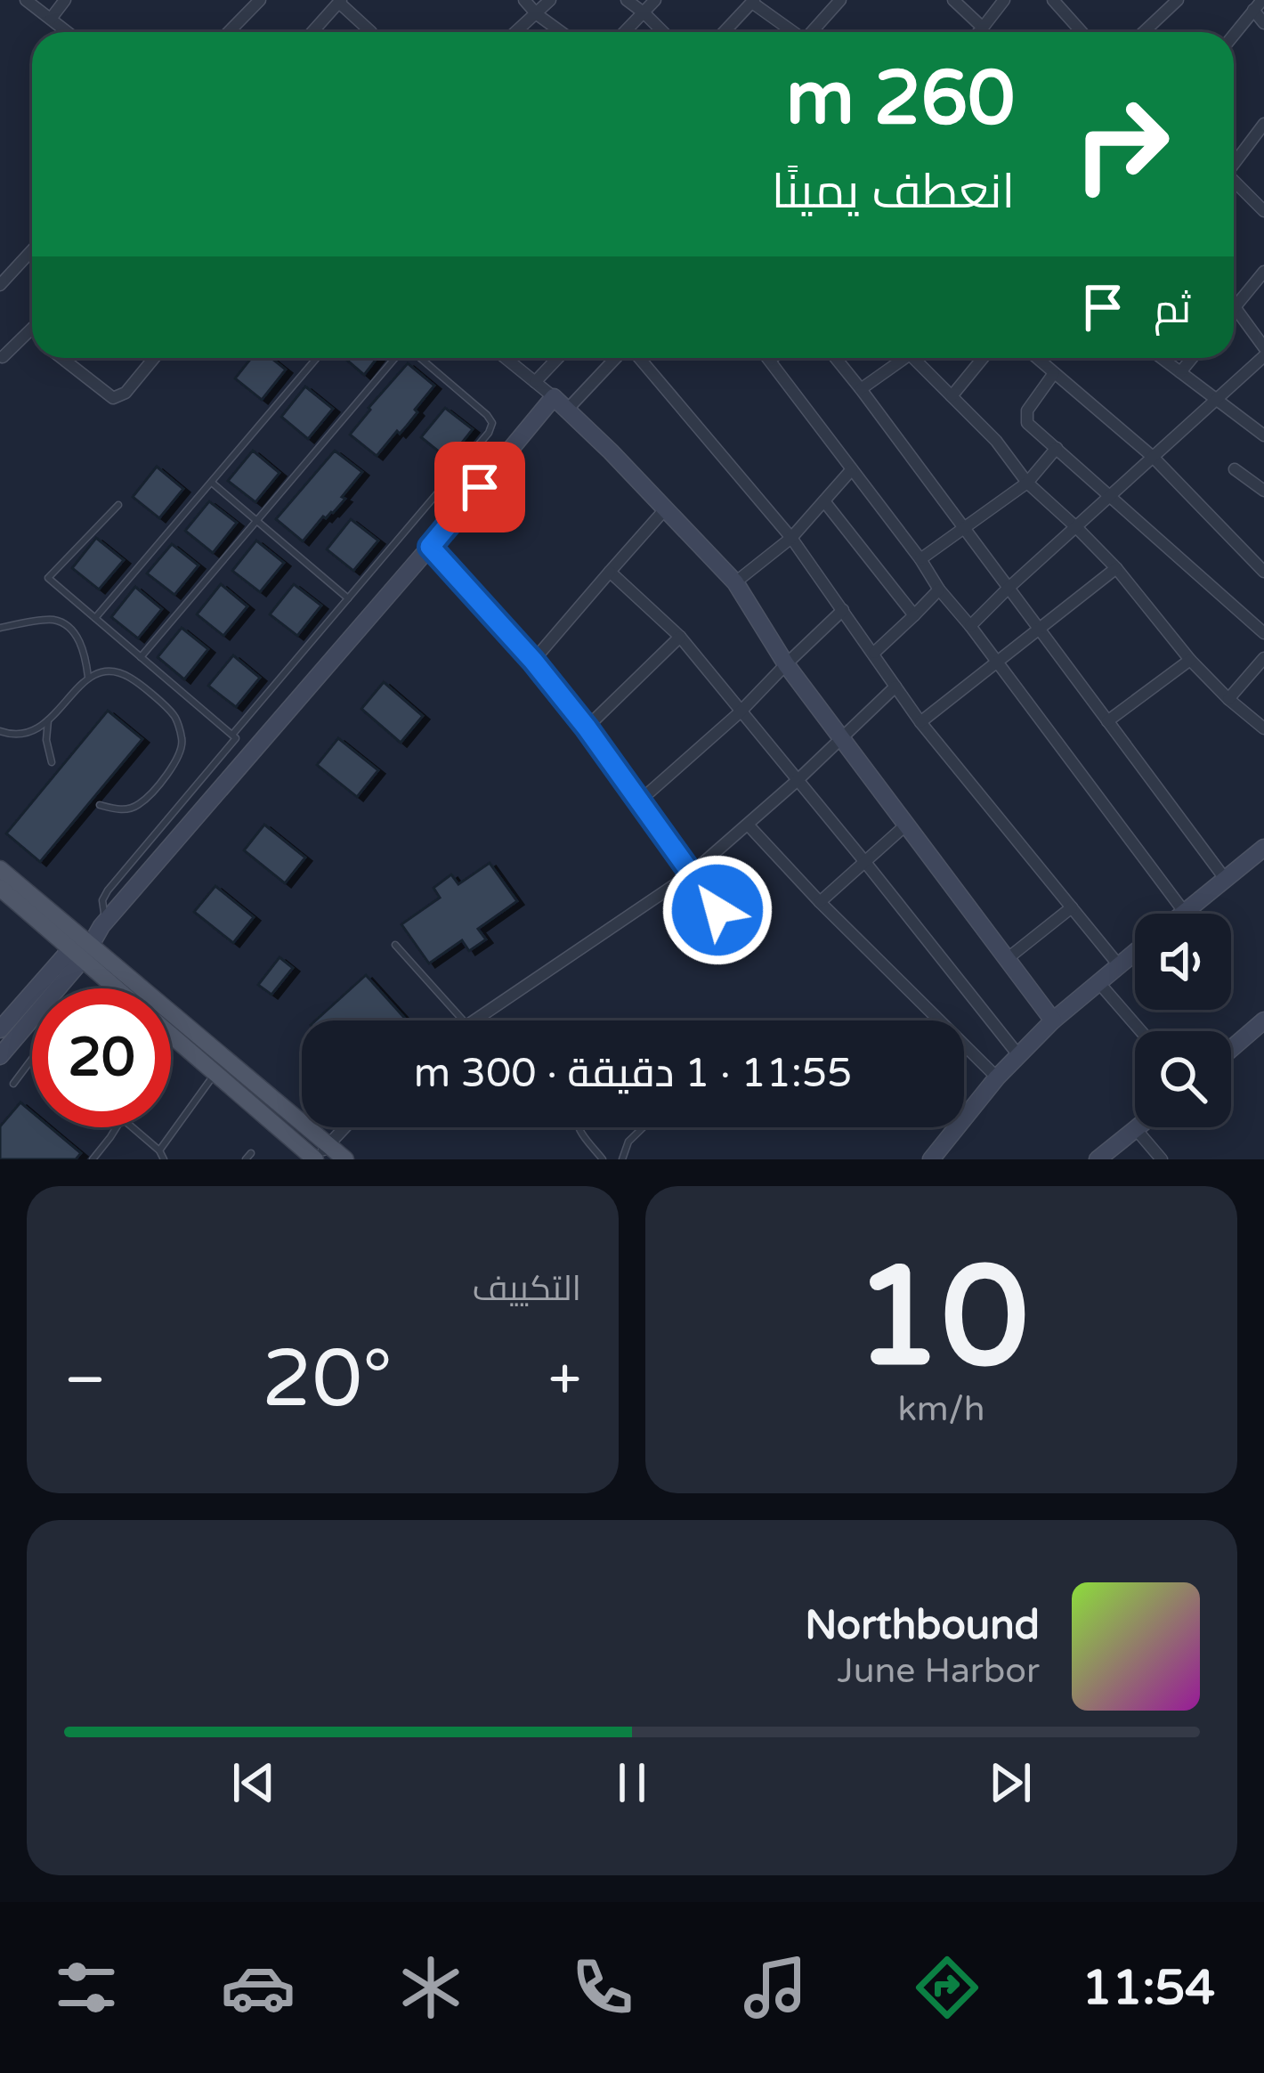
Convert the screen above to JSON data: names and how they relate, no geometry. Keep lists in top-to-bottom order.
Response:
{
  "page": {
    "turn": ["260 m", "انعطف يمينًا"],
    "then": "ثم",
    "limit": "20",
    "trip": "11:55 · 1 دقيقة · 300 m",
    "tile": [
      ["10", "km/h"],
      "التكييف"
    ],
    "heat": ["−", "20°", "+"],
    "song": ["Northbound", "June Harbor"],
    "tabs": "11:54"
  }
}
